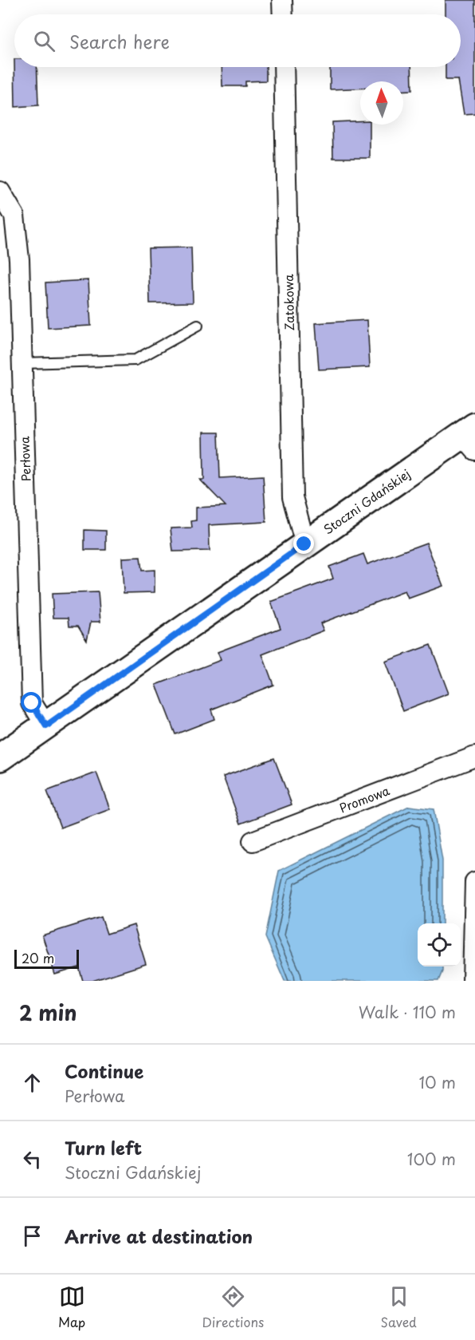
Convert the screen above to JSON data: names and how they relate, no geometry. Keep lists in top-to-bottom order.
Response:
{
  "streets": {
    "street": [
      "Zatokowa",
      "Perłowa",
      "Stoczni Gdańskiej",
      "Promowa"
    ]
  },
  "crossings": [
    ["Zatokowa", "Stoczni Gdańskiej"],
    ["Perłowa", "Stoczni Gdańskiej"]
  ],
  "scale_bar": "20 m",
  "north": "top",
  "page": {
    "search": "Search here",
    "scale": "20 m",
    "heading": ["2 min", "Walk · 110 m"],
    "list": [
      ["Continue", "Perłowa", "10 m"],
      ["Turn left", "Stoczni Gdańskiej", "100 m"],
      "Arrive at destination"
    ],
    "nav": ["Map", "Directions", "Saved"]
  }
}
